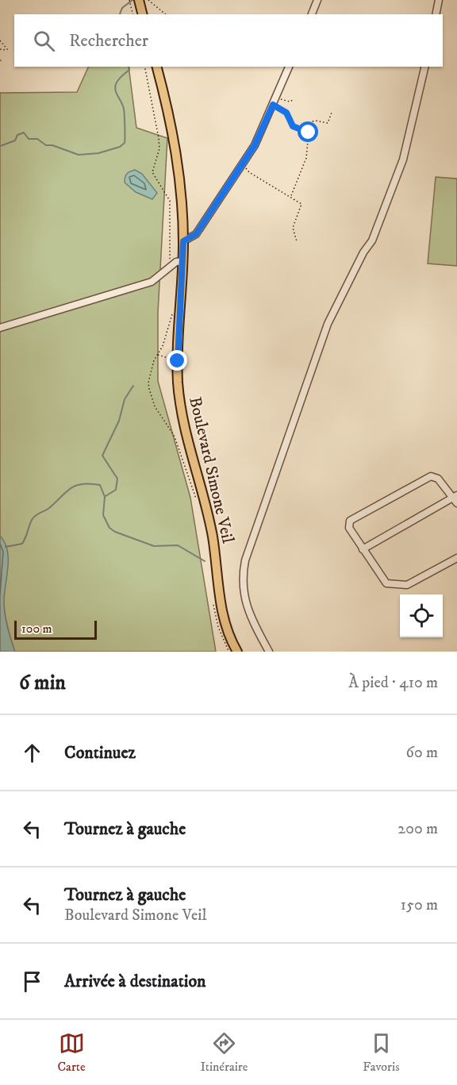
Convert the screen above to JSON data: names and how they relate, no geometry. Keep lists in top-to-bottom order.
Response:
{
  "streets": {
    "main road": ["Boulevard Simone Veil"]
  },
  "scale_bar": "100 m",
  "page": {
    "search": "Rechercher",
    "scale": "100 m",
    "heading": ["6 min", "À pied · 410 m"],
    "list": [
      ["Continuez", "60 m"],
      ["Tournez à gauche", "200 m"],
      ["Tournez à gauche", "Boulevard Simone Veil", "150 m"],
      "Arrivée à destination"
    ],
    "nav": ["Carte", "Itinéraire", "Favoris"]
  }
}
